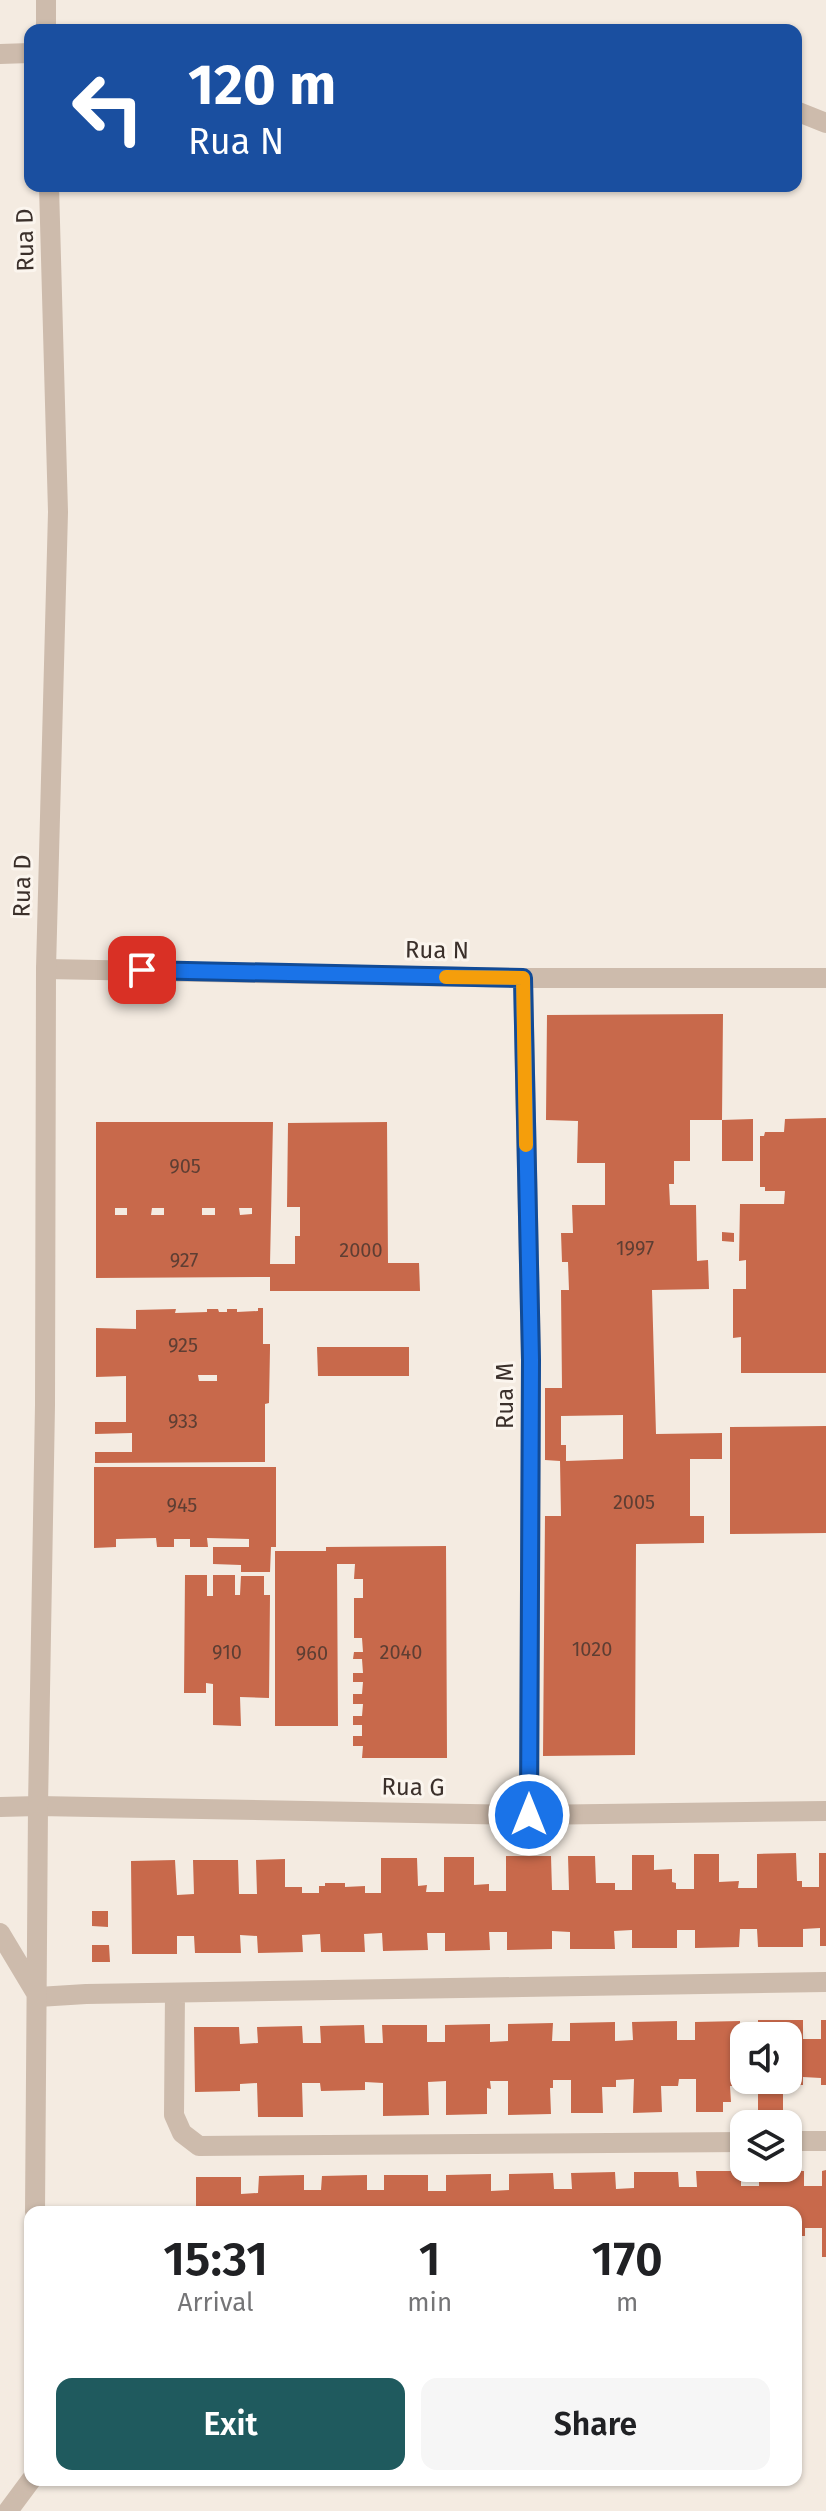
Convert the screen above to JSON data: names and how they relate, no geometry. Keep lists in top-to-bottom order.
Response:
{
  "streets": {
    "street": [
      "Rua D",
      "Rua N",
      "Rua M",
      "Rua G"
    ]
  },
  "crossings": [
    ["Rua D", "Rua N"],
    ["Rua D", "Rua G"],
    ["Rua N", "Rua M"],
    ["Rua M", "Rua G"]
  ],
  "house_numbers": [
    "905",
    "1997",
    "2000",
    "927",
    "925",
    "933",
    "2005",
    "945",
    "1020",
    "910",
    "2040",
    "960"
  ],
  "page": {
    "turn": ["120 m", "Rua N"],
    "eta": [
      "15:31",
      "Arrival",
      "1",
      "min",
      "170",
      "m"
    ],
    "buttons": ["Exit", "Share"]
  }
}
